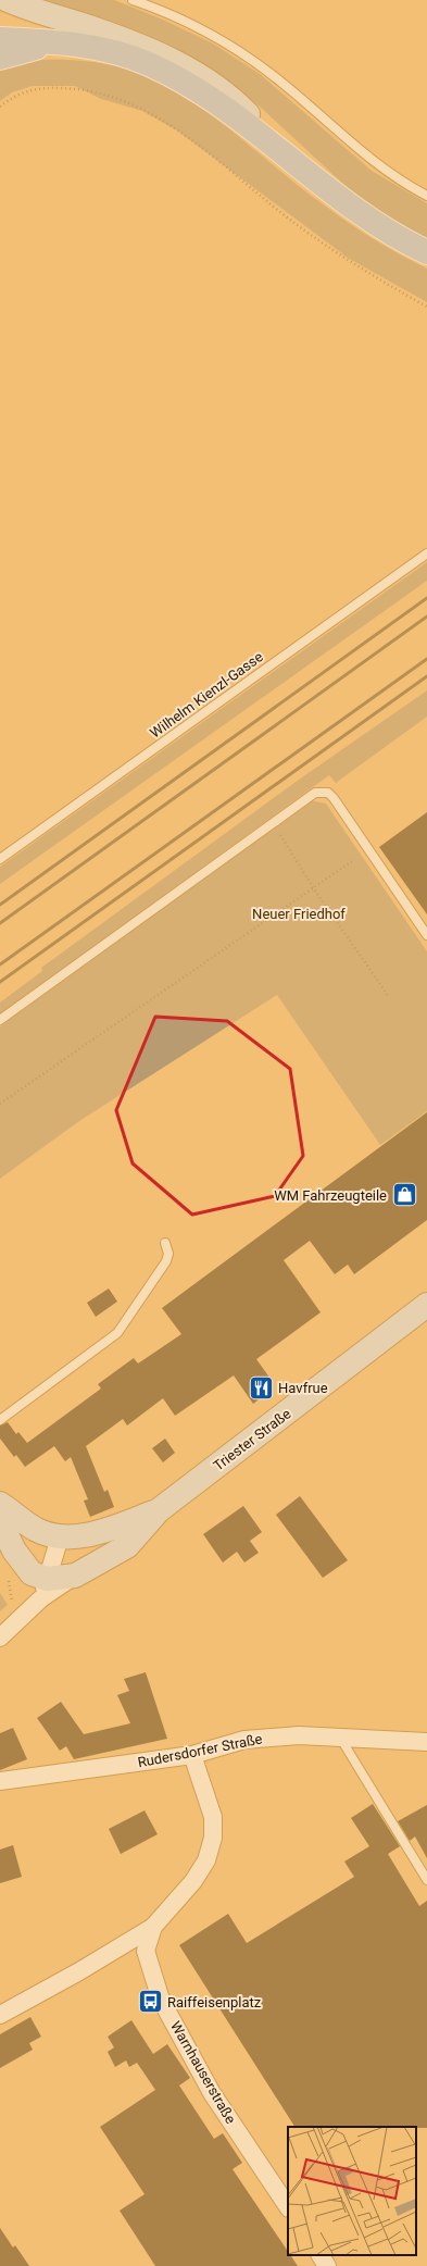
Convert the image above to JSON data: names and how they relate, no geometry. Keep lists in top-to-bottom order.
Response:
{
  "streets": {
    "street": ["Triester Straße", "Rudersdorfer Straße", "Warnhauserstraße"],
    "lane": ["Wilhelm Kienzl-Gasse"]
  },
  "crossings": [
    ["Rudersdorfer Straße", "Warnhauserstraße"]
  ],
  "parks": ["Neuer Friedhof"],
  "places": {
    "shop": ["WM Fahrzeugteile"],
    "restaurant": ["Havfrue"],
    "bus stop": ["Raiffeisenplatz"]
  }
}
